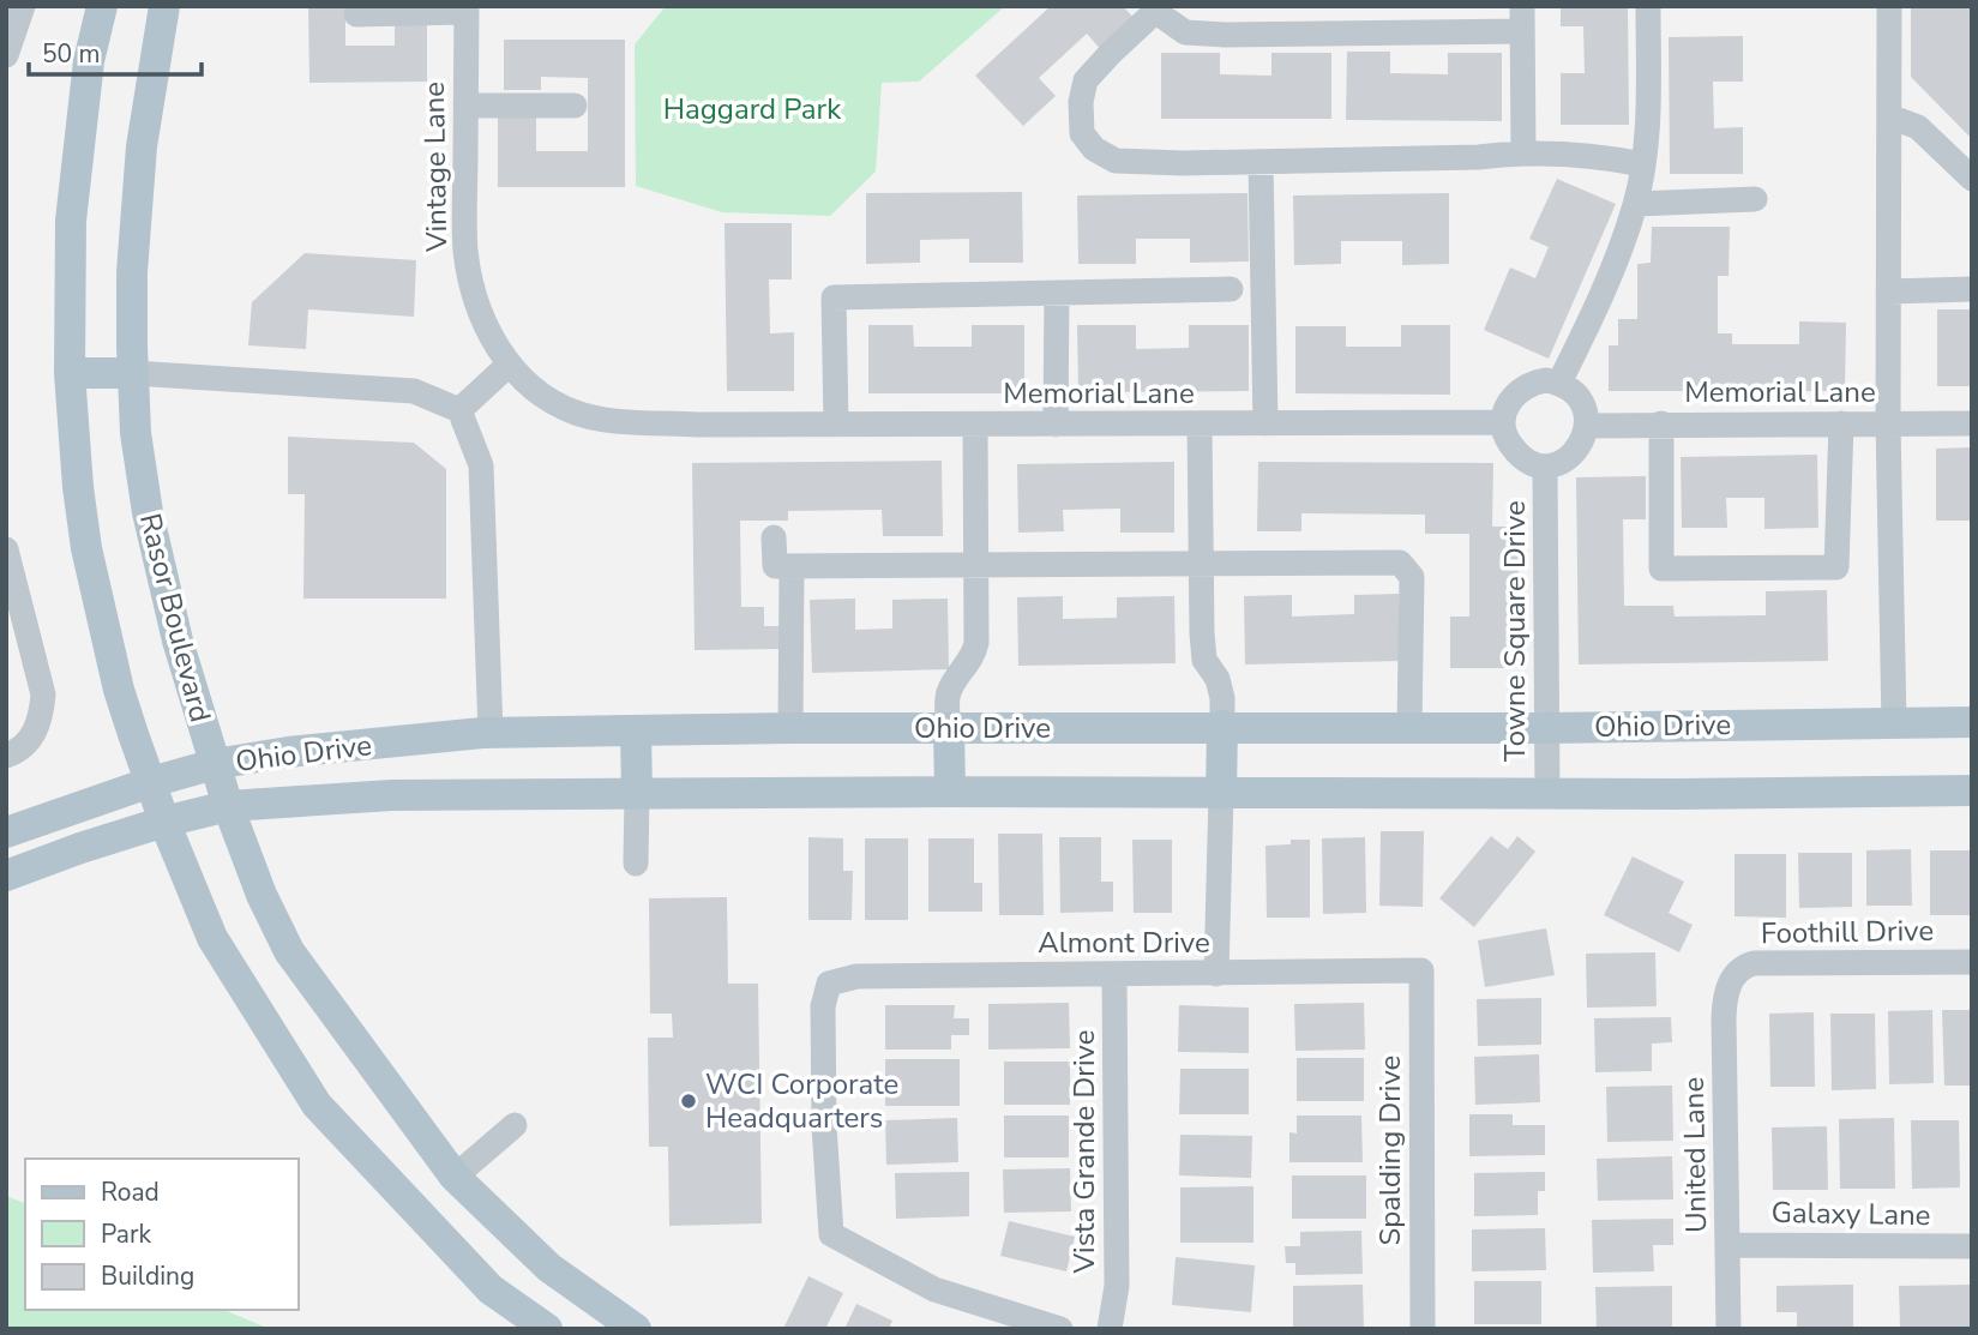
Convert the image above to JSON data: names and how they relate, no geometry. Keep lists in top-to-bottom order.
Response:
{
  "streets": {
    "main road": ["Rasor Boulevard", "Ohio Drive"],
    "street": [
      "Vintage Lane",
      "Memorial Lane",
      "Towne Square Drive",
      "Foothill Drive",
      "Almont Drive",
      "Spalding Drive",
      "Vista Grande Drive",
      "United Lane",
      "Galaxy Lane"
    ]
  },
  "crossings": [
    ["Vintage Lane", "Memorial Lane"],
    ["Memorial Lane", "Towne Square Drive"],
    ["Rasor Boulevard", "Ohio Drive"],
    ["Towne Square Drive", "Ohio Drive"],
    ["Foothill Drive", "United Lane"],
    ["Almont Drive", "Spalding Drive"],
    ["Almont Drive", "Vista Grande Drive"],
    ["United Lane", "Galaxy Lane"]
  ],
  "parks": ["Haggard Park"],
  "places": ["WCI Corporate Headquarters"],
  "legend": ["Road", "Park", "Building"],
  "scale_bar": "50 m"
}
